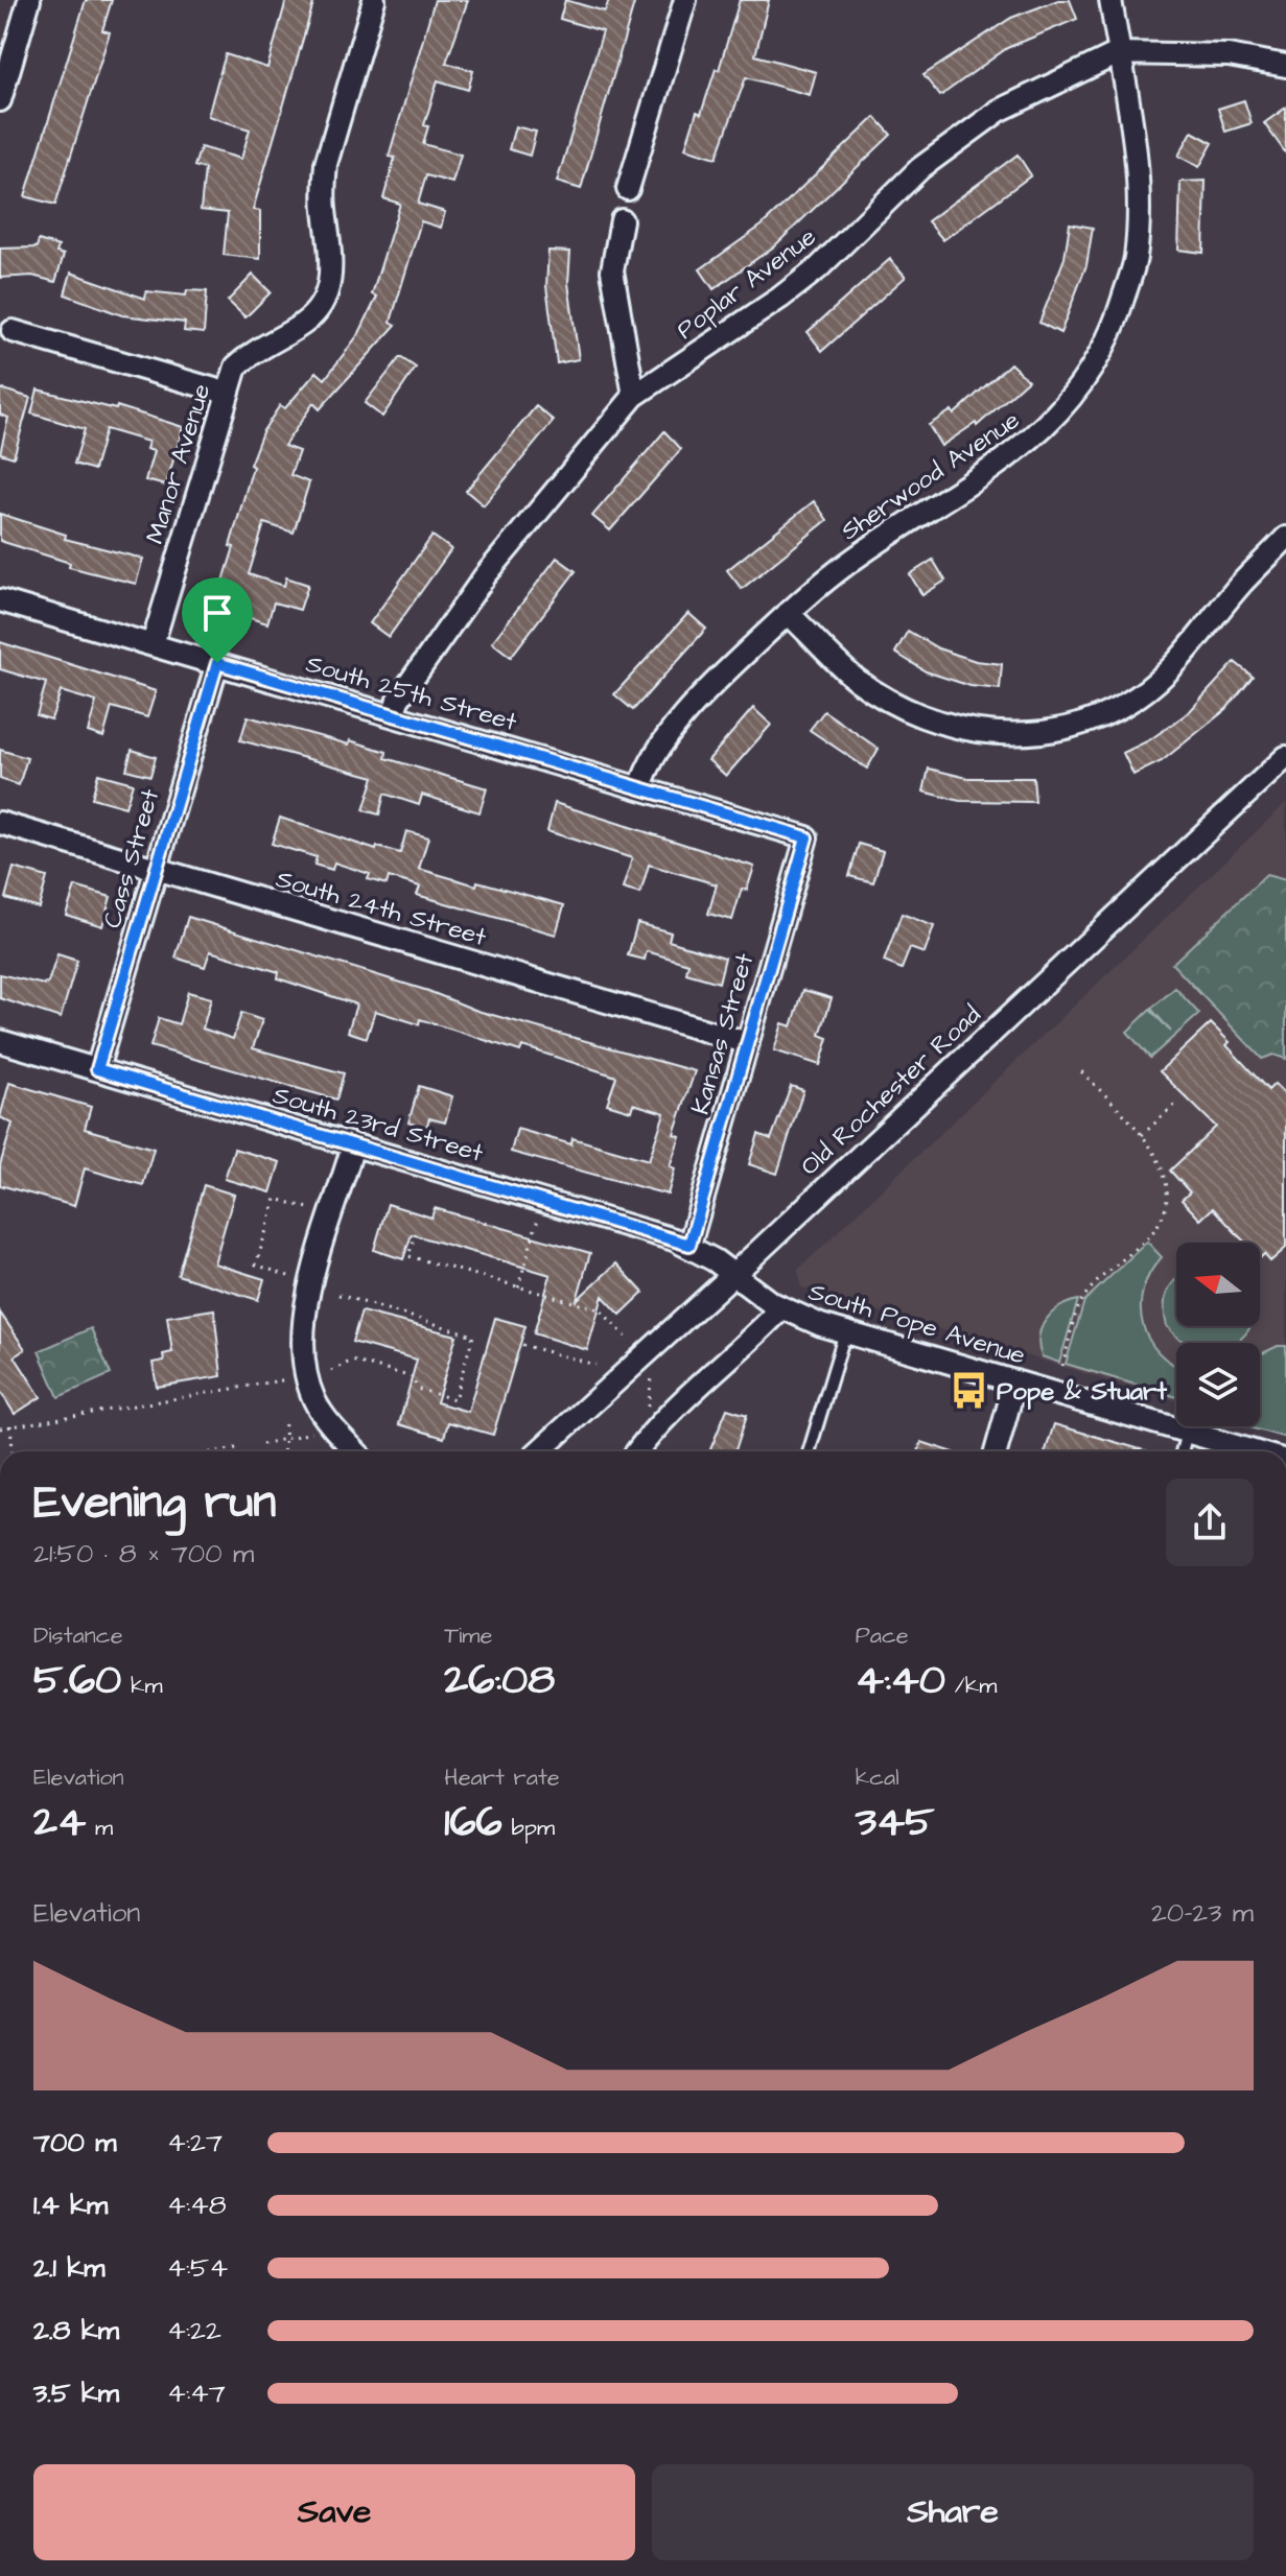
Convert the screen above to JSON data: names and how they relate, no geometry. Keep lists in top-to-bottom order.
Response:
{
  "streets": {
    "street": [
      "Poplar Avenue",
      "Manor Avenue",
      "Sherwood Avenue",
      "South 25th Street",
      "Cass Street",
      "South 24th Street",
      "Kansas Street",
      "Old Rochester Road",
      "South 23rd Street",
      "South Pope Avenue"
    ]
  },
  "crossings": [
    ["Poplar Avenue", "Sherwood Avenue"],
    ["Poplar Avenue", "South 25th Street"],
    ["Manor Avenue", "South 25th Street"],
    ["Sherwood Avenue", "South 25th Street"],
    ["South 25th Street", "Cass Street"],
    ["South 25th Street", "Kansas Street"],
    ["Cass Street", "South 24th Street"],
    ["Cass Street", "South 23rd Street"],
    ["South 24th Street", "Kansas Street"],
    ["Kansas Street", "South 23rd Street"],
    ["Old Rochester Road", "South 23rd Street"],
    ["Old Rochester Road", "South Pope Avenue"],
    ["South 23rd Street", "South Pope Avenue"]
  ],
  "places": {
    "bus stop": ["Pope & Stuart"]
  },
  "north": "left",
  "page": {
    "heading": ["Evening run", "21:50 · 8 × 700 m"],
    "stats": [
      ["Distance", "5.60 km"],
      ["Time", "26:08"],
      ["Pace", "4:40 /km"],
      ["Elevation", "24 m"],
      ["Heart rate", "166 bpm"],
      ["kcal", "345"]
    ],
    "chart": ["Elevation", "20–23 m"],
    "list": [
      {
        "name": "700 m",
        "note": "4:27"
      },
      {
        "name": "1.4 km",
        "note": "4:48"
      },
      {
        "name": "2.1 km",
        "note": "4:54"
      },
      {
        "name": "2.8 km",
        "note": "4:22"
      },
      {
        "name": "3.5 km",
        "note": "4:47"
      }
    ],
    "buttons": ["Save", "Share"]
  }
}
